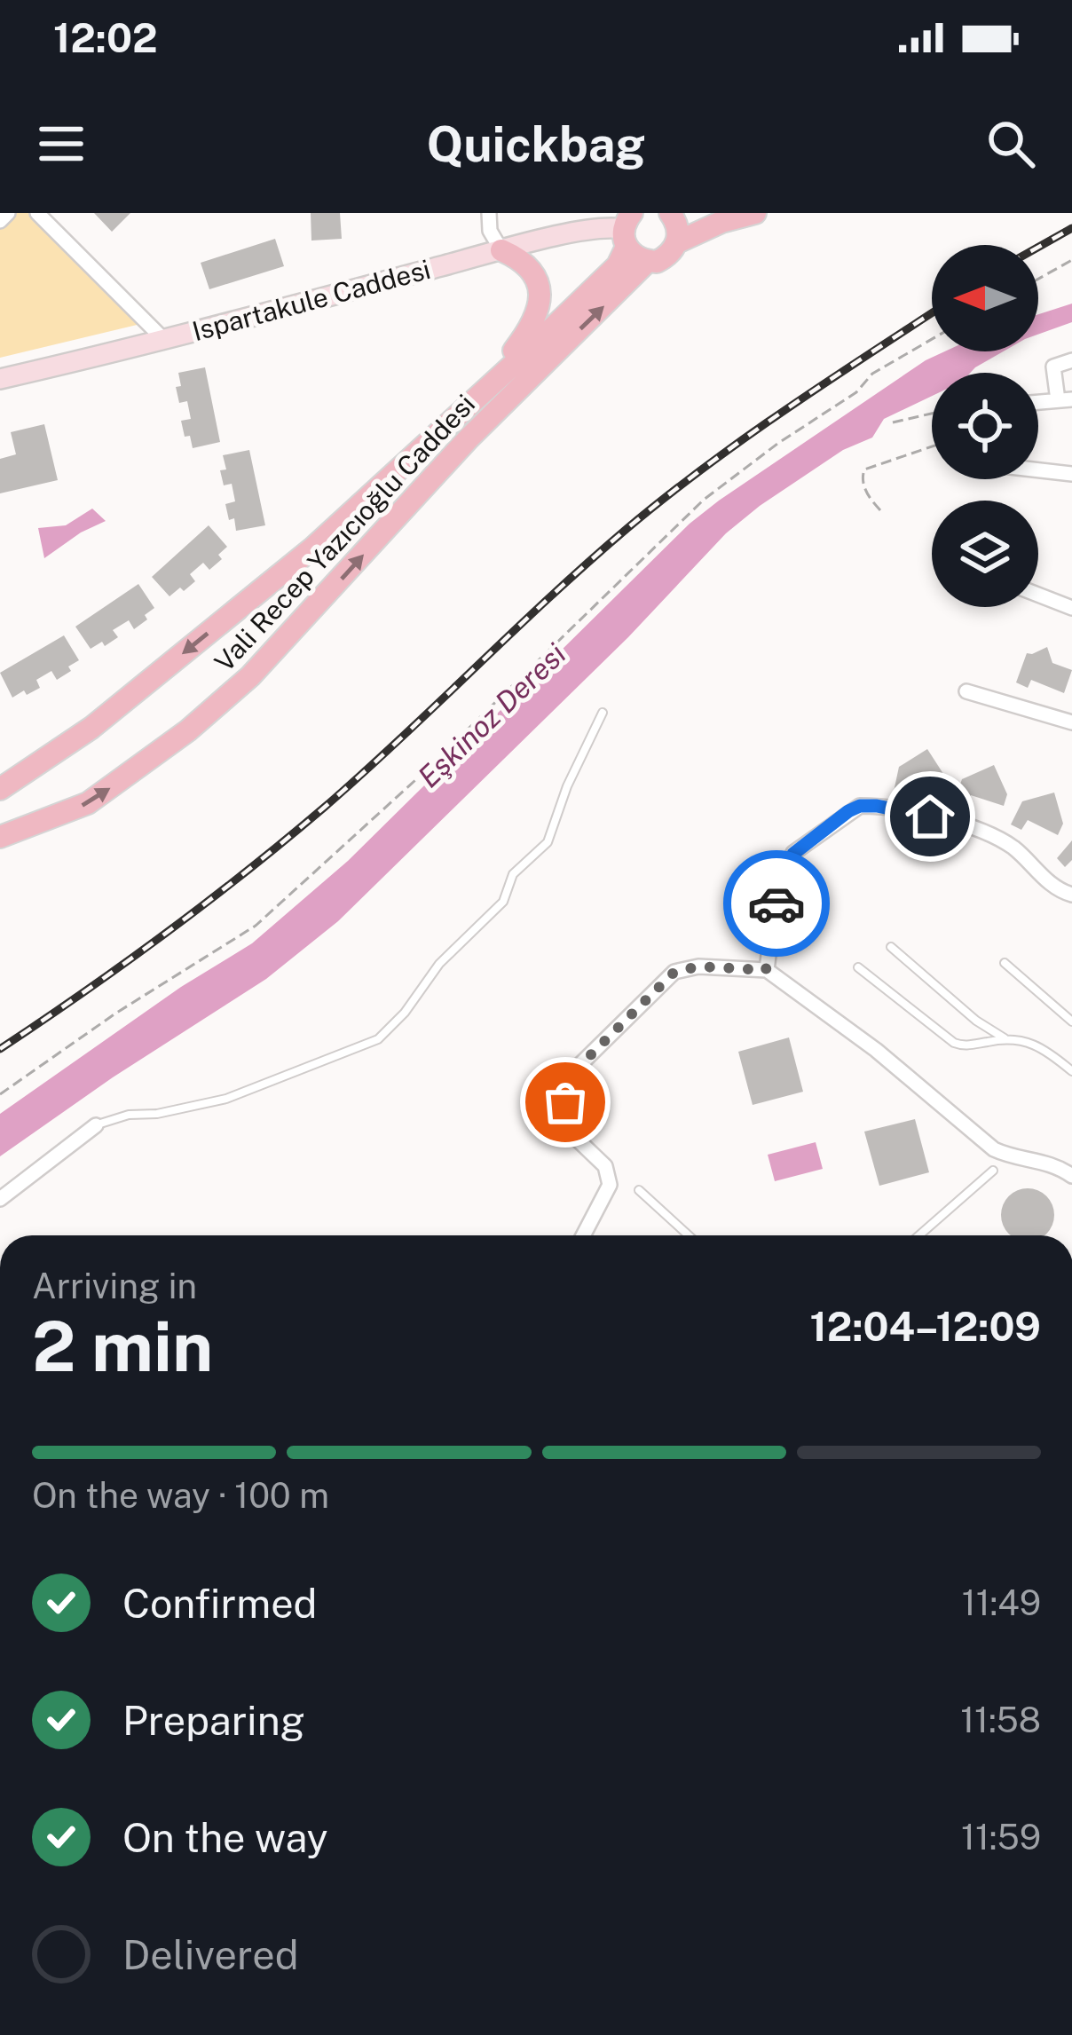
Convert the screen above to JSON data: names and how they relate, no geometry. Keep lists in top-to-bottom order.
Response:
{
  "streets": {
    "main road": ["Vali Recep Yazıcıoğlu Caddesi"],
    "street": ["Ispartakule Caddesi"]
  },
  "crossings": [
    ["Ispartakule Caddesi", "Vali Recep Yazıcıoğlu Caddesi"]
  ],
  "water": ["Eşkinoz Deresi"],
  "north": "left",
  "page": {
    "status": "12:02",
    "header": "Quickbag",
    "heading": ["2 min", "Arriving in", "12:04–12:09"],
    "bar": "On the way · 100 m",
    "list": [
      ["Confirmed", "11:49"],
      ["Preparing", "11:58"],
      ["On the way", "11:59"],
      "Delivered"
    ]
  }
}
